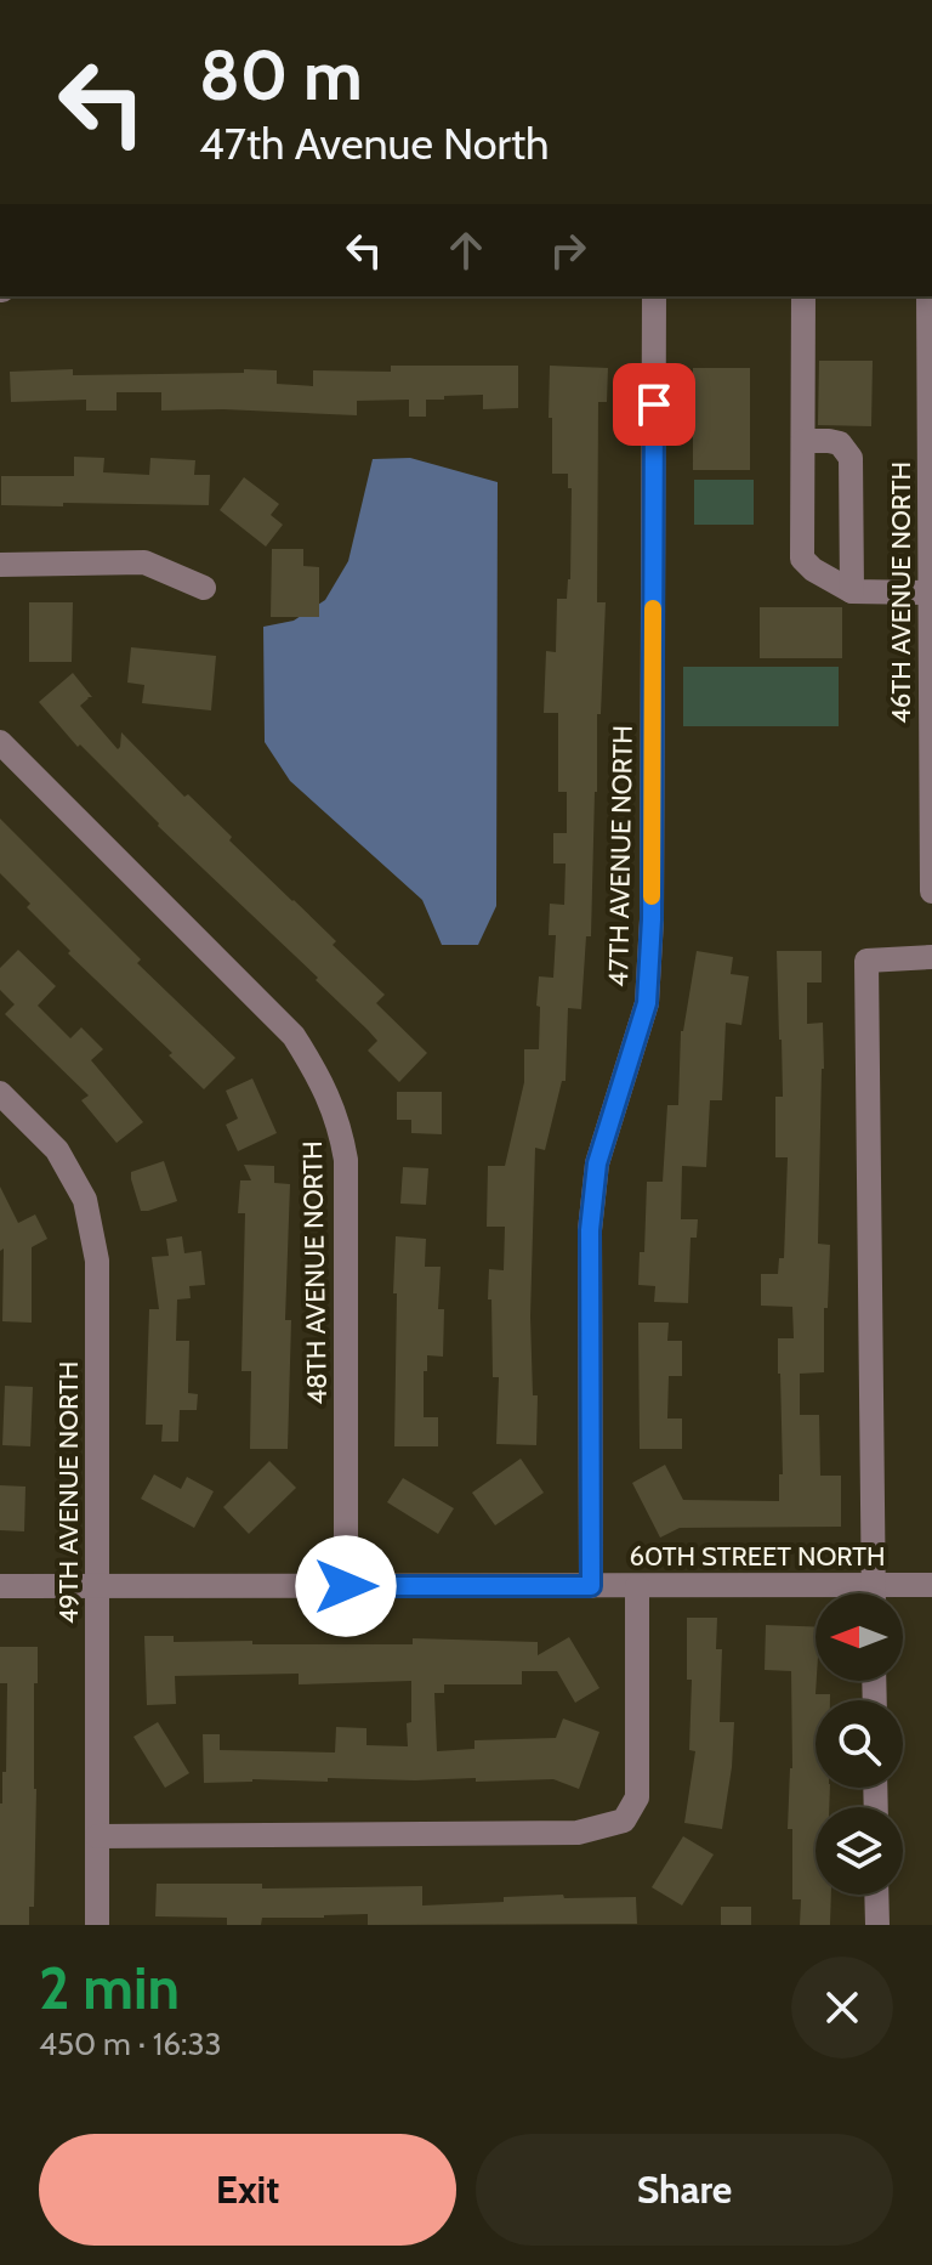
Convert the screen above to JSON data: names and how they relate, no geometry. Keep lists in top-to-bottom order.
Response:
{
  "streets": {
    "street": [
      "46TH AVENUE NORTH",
      "47TH AVENUE NORTH",
      "48TH AVENUE NORTH",
      "49TH AVENUE NORTH",
      "60TH STREET NORTH"
    ]
  },
  "crossings": [
    ["47TH AVENUE NORTH", "60TH STREET NORTH"],
    ["48TH AVENUE NORTH", "60TH STREET NORTH"],
    ["49TH AVENUE NORTH", "60TH STREET NORTH"]
  ],
  "north": "left",
  "page": {
    "turn": ["80 m", "47th Avenue North"],
    "heading": ["2 min", "450 m · 16:33"],
    "buttons": ["Exit", "Share"]
  }
}
